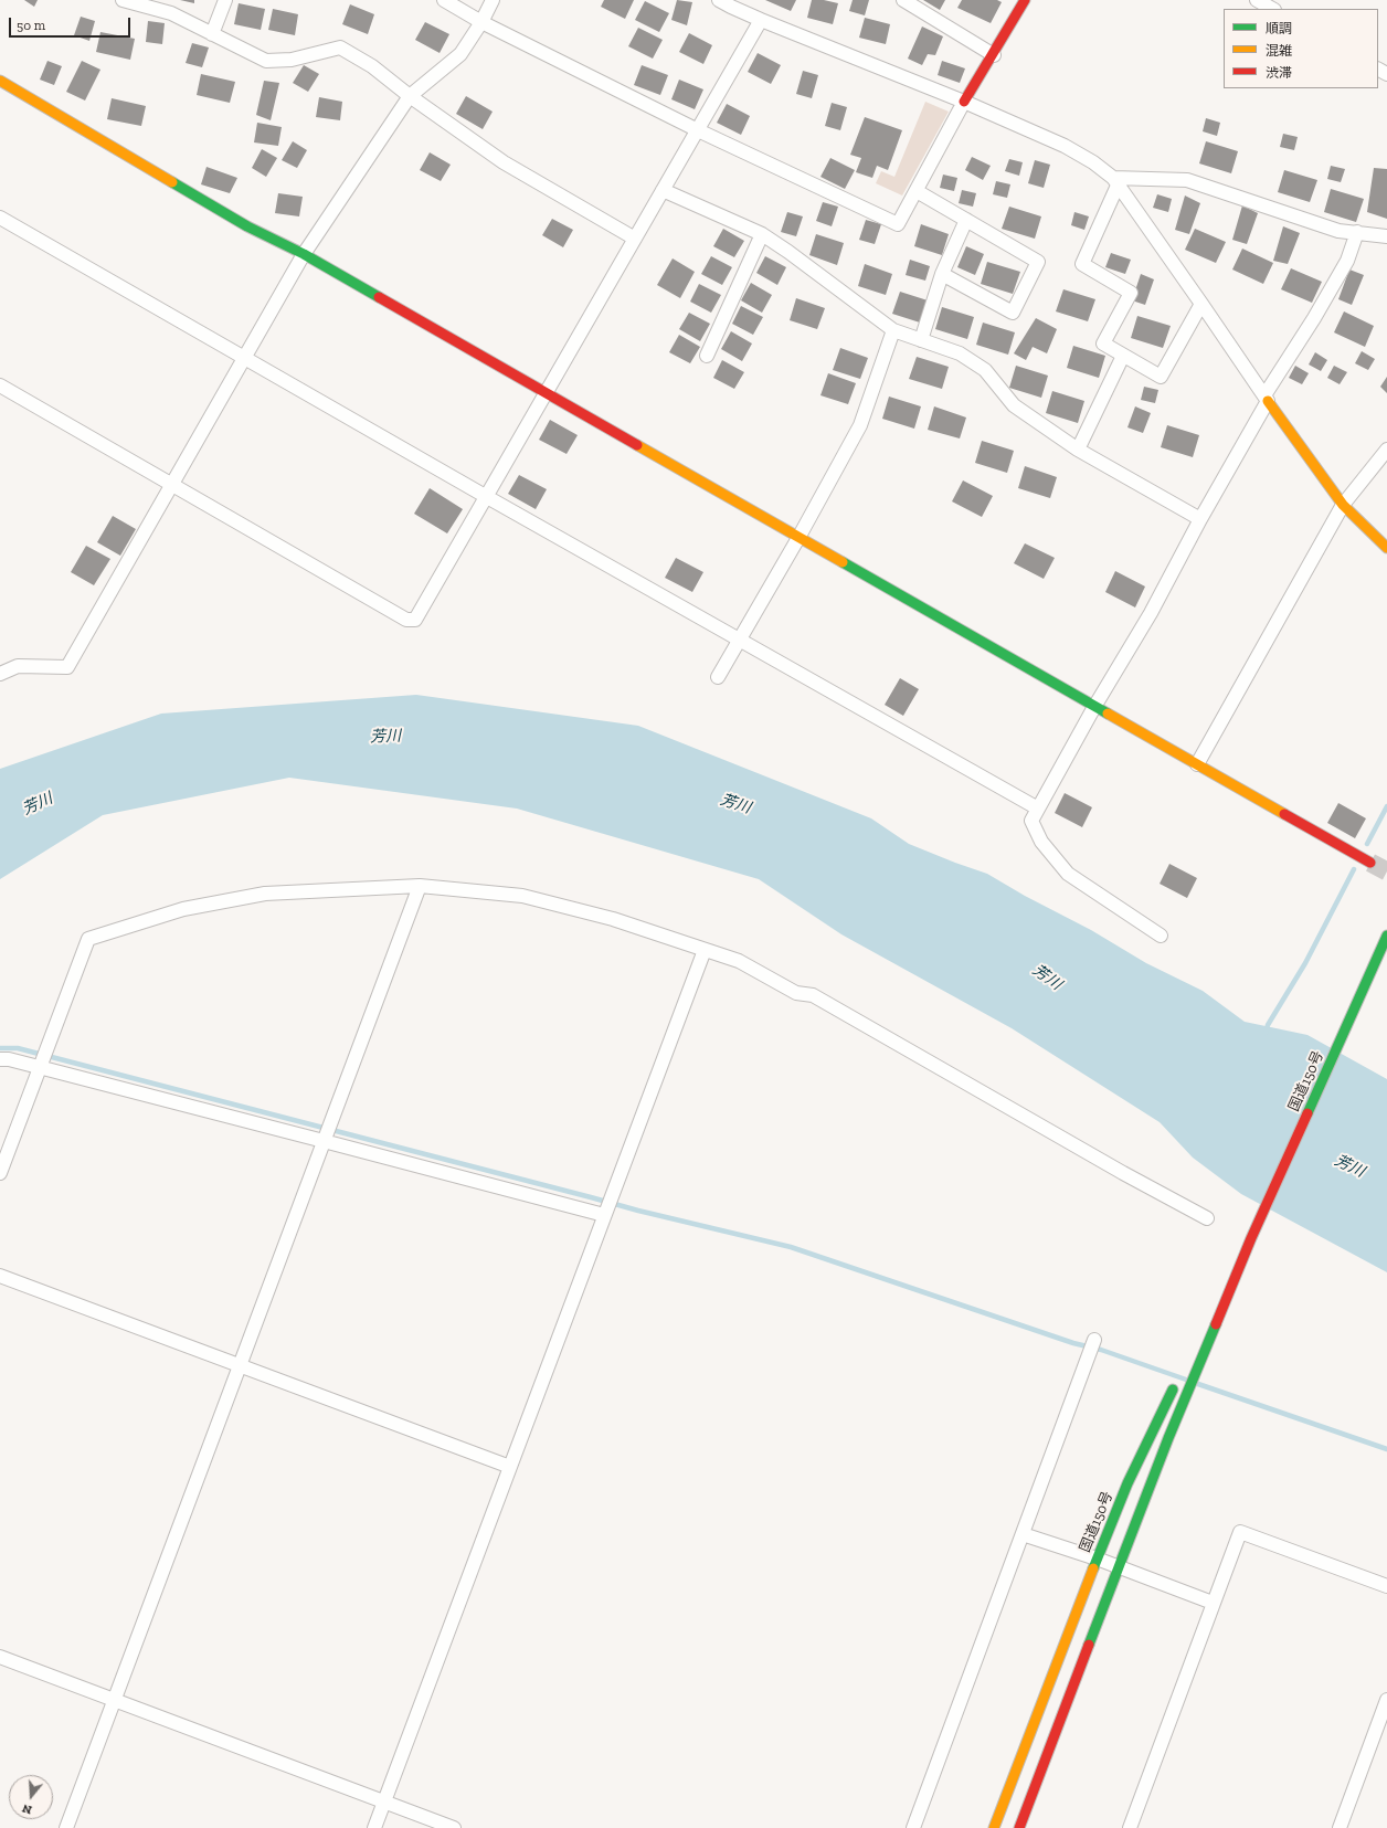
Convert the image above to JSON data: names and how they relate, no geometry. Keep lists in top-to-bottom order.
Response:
{
  "streets": {
    "main road": ["国道150号"]
  },
  "water": ["芳川"],
  "legend": ["順調", "混雑", "渋滞"],
  "scale_bar": "50 m",
  "north": "bottom"
}
